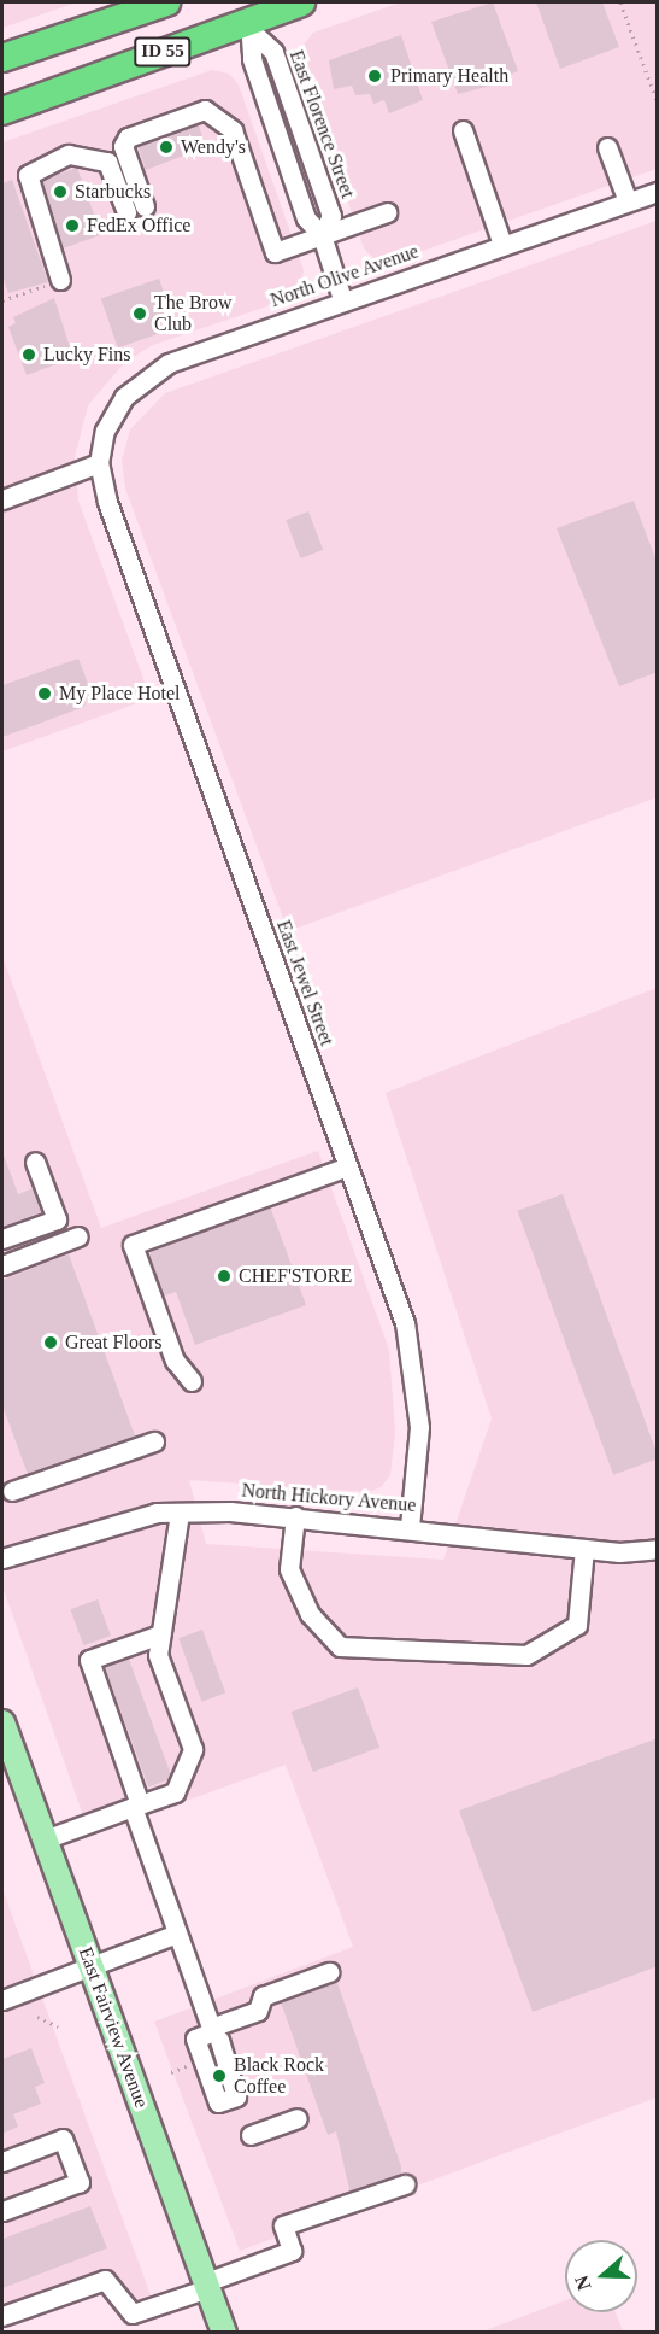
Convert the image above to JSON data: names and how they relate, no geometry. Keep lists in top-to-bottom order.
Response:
{
  "streets": {
    "highway": ["ID 55"],
    "main road": ["East Fairview Avenue"],
    "street": ["North Olive Avenue", "East Jewel Street", "North Hickory Avenue"]
  },
  "crossings": [
    ["North Olive Avenue", "East Jewel Street"],
    ["East Jewel Street", "North Hickory Avenue"]
  ],
  "places": [
    "Primary Health",
    "Wendy's",
    "Starbucks",
    "FedEx Office",
    "The Brow Club",
    "Lucky Fins",
    "My Place Hotel",
    "CHEF'STORE",
    "Great Floors",
    "Black Rock Coffee"
  ],
  "north": "left"
}
